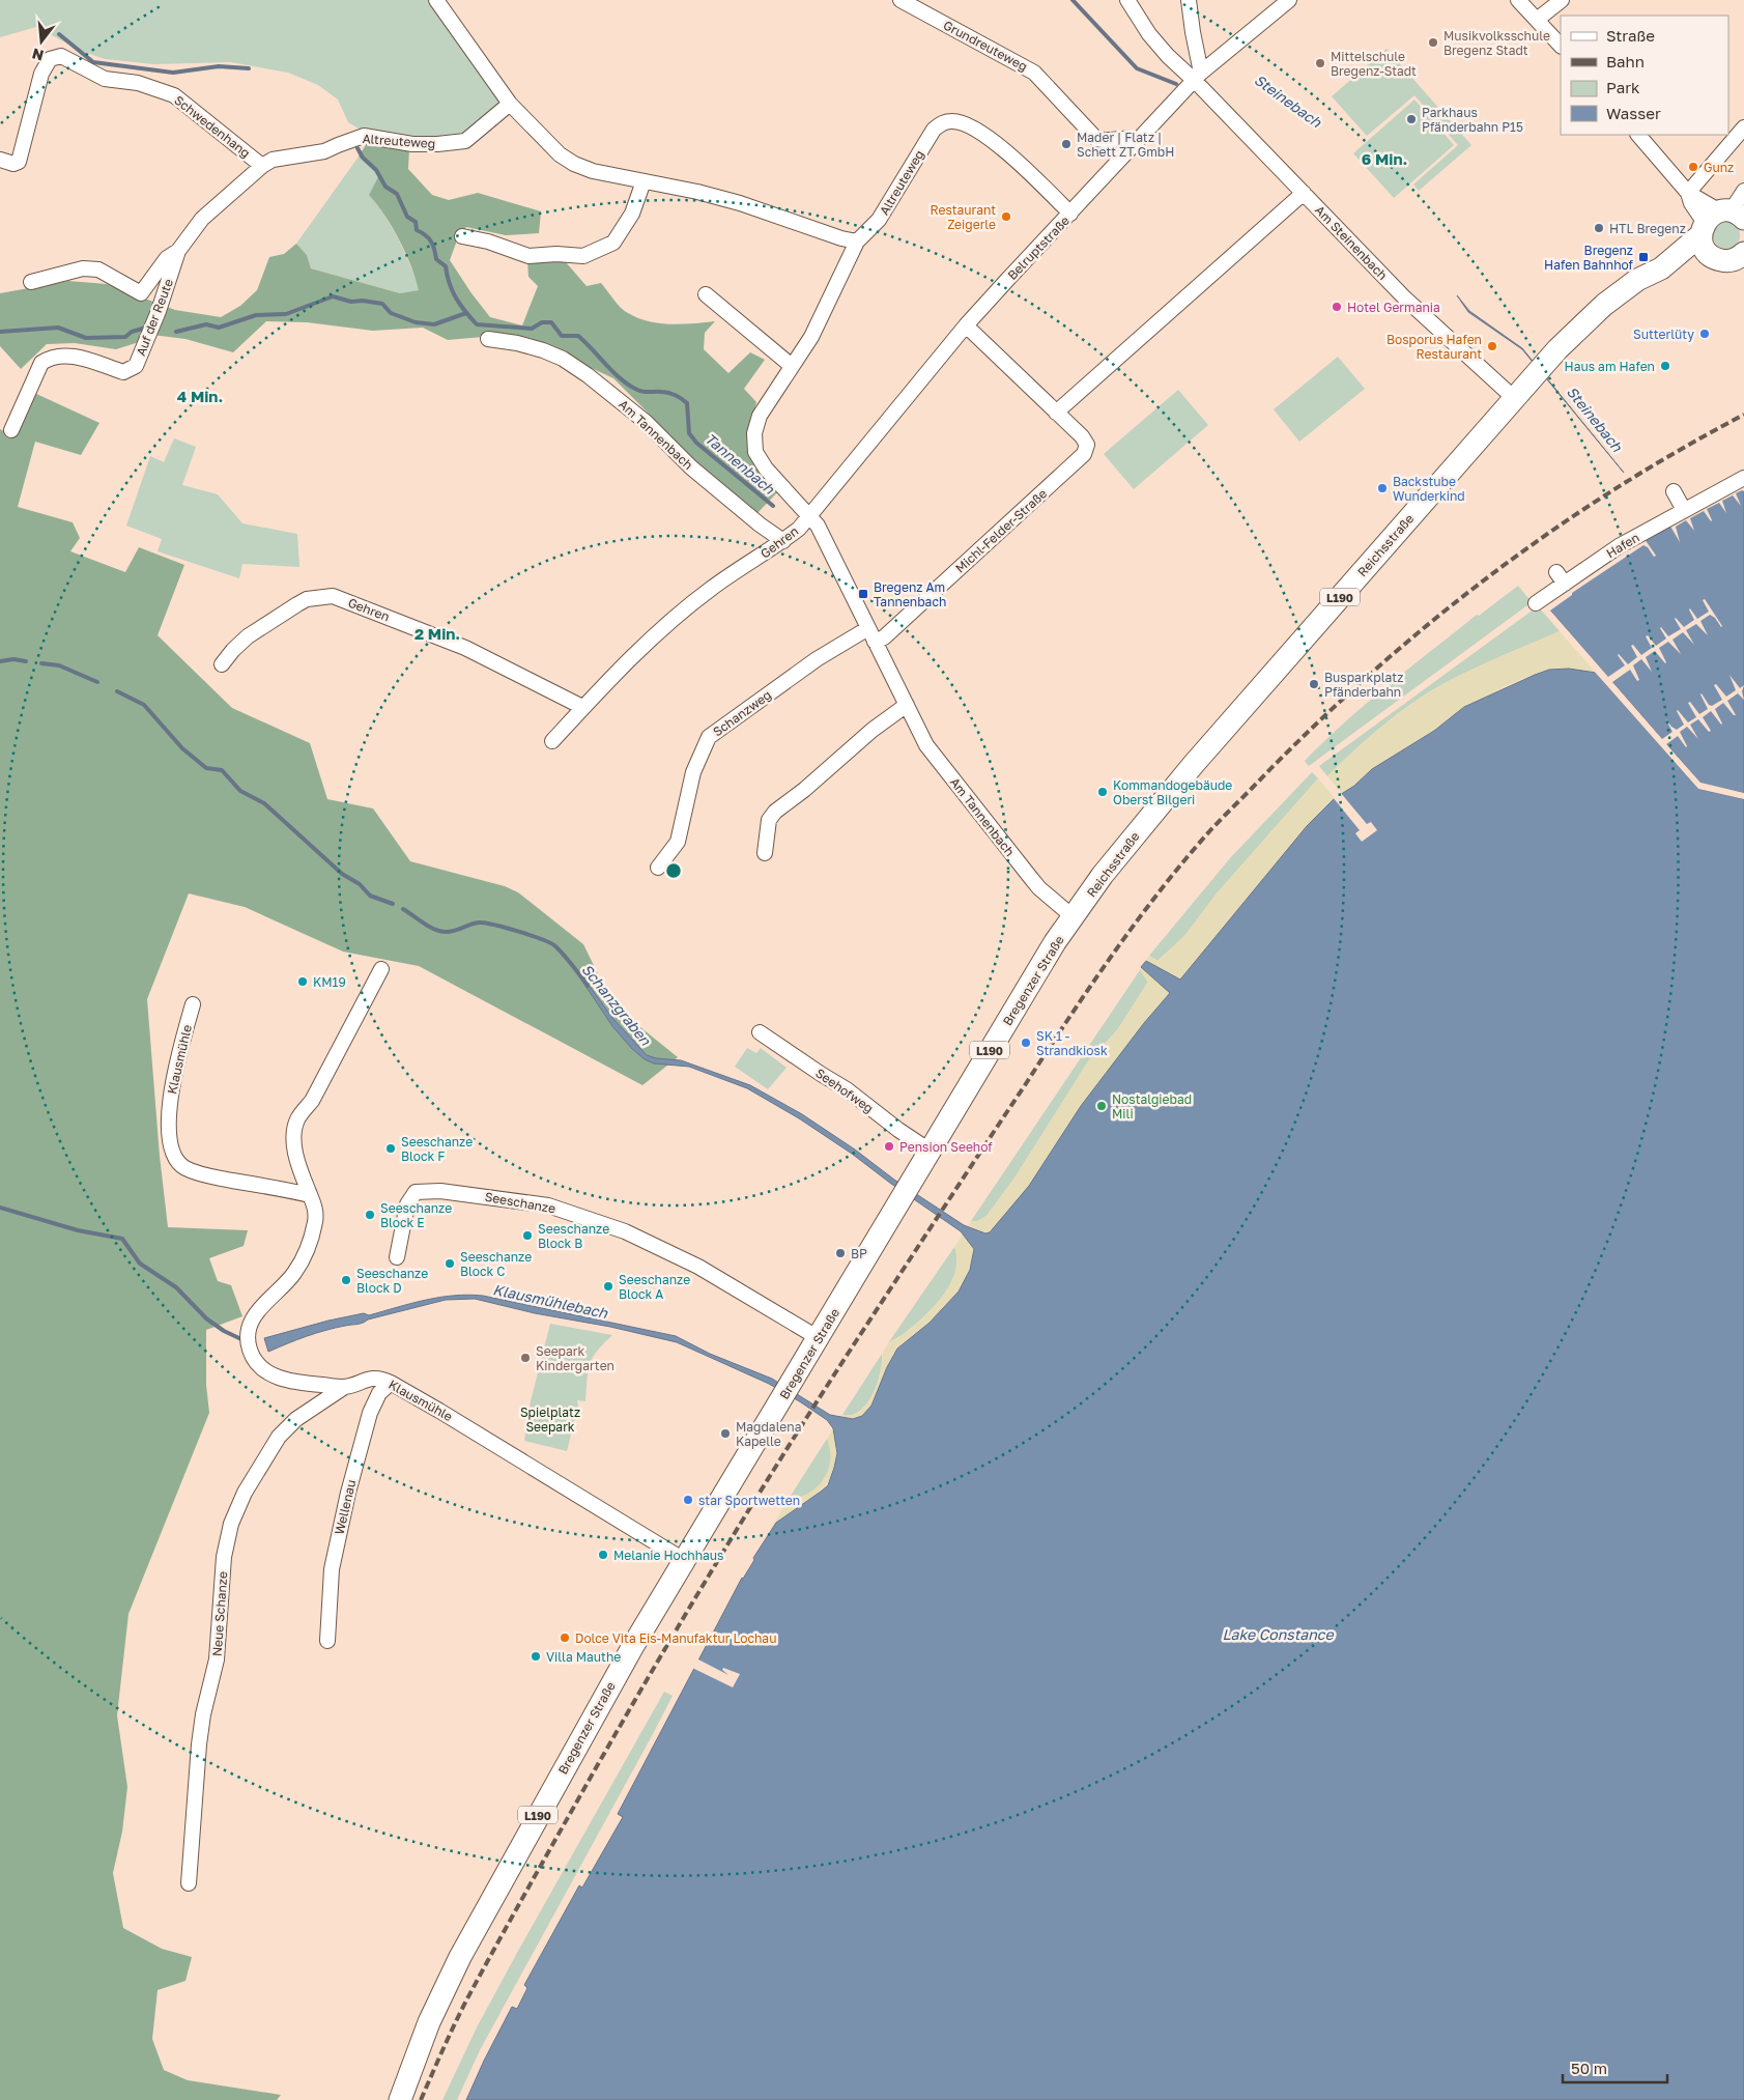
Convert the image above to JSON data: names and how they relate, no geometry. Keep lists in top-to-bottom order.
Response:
{
  "streets": {
    "main road": ["Reichsstraße", "L190", "Bregenzer Straße"],
    "street": [
      "Grundreuteweg",
      "Schwedenhang",
      "Altreuteweg",
      "Am Steinenbach",
      "Belruptstraße",
      "Auf der Reute",
      "Am Tannenbach",
      "Michl-Felder-Straße",
      "Gehren",
      "Hafen",
      "Schanzweg",
      "Klausmühle",
      "Seehofweg",
      "Seeschanze",
      "Wellenau",
      "Neue Schanze"
    ]
  },
  "crossings": [
    ["Grundreuteweg", "Belruptstraße"],
    ["Schwedenhang", "Auf der Reute"],
    ["Altreuteweg", "Belruptstraße"],
    ["Altreuteweg", "Auf der Reute"],
    ["Altreuteweg", "Am Tannenbach"],
    ["Am Steinenbach", "Belruptstraße"],
    ["Am Steinenbach", "Reichsstraße"],
    ["Belruptstraße", "Am Tannenbach"],
    ["Belruptstraße", "Michl-Felder-Straße"],
    ["Belruptstraße", "Gehren"],
    ["Am Tannenbach", "Michl-Felder-Straße"],
    ["Am Tannenbach", "Gehren"],
    ["Am Tannenbach", "Reichsstraße"],
    ["Am Tannenbach", "Schanzweg"],
    ["Am Tannenbach", "Bregenzer Straße"],
    ["Reichsstraße", "Bregenzer Straße"],
    ["Bregenzer Straße", "Klausmühle"],
    ["Bregenzer Straße", "Seehofweg"],
    ["Bregenzer Straße", "Seeschanze"],
    ["Klausmühle", "Wellenau"],
    ["Klausmühle", "Neue Schanze"]
  ],
  "water": [
    "Steinebach",
    "Tannenbach",
    "Schanzgraben",
    "Klausmühlebach",
    "Lake Constance"
  ],
  "parks": ["Spielplatz Seepark"],
  "places": {
    "other": [
      "Musikvolksschule Bregenz Stadt",
      "Mittelschule Bregenz-Stadt",
      "Parkhaus Pfänderbahn P15",
      "Mader | Flatz | Schett ZT GmbH",
      "Gunz",
      "Restaurant Zeigerle",
      "HTL Bregenz",
      "Hotel Germania",
      "Sutterlüty",
      "Bosporus Hafen Restaurant",
      "Haus am Hafen",
      "Backstube Wunderkind",
      "Busparkplatz Pfänderbahn",
      "Kommandogebäude Oberst Bilgeri",
      "KM19",
      "SK 1 - Strandkiosk",
      "Nostalgiebad Mili",
      "Pension Seehof",
      "Seeschanze Block F",
      "Seeschanze Block E",
      "Seeschanze Block B",
      "BP",
      "Seeschanze Block C",
      "Seeschanze Block D",
      "Seeschanze Block A",
      "Seepark Kindergarten",
      "Magdalena Kapelle",
      "star Sportwetten",
      "Melanie Hochhaus",
      "Dolce Vita Eis-Manufaktur Lochau",
      "Villa Mauthe"
    ],
    "transit": ["Bregenz Hafen Bahnhof", "Bregenz Am Tannenbach"]
  },
  "legend": [
    "Straße",
    "Bahn",
    "Park",
    "Wasser"
  ],
  "scale_bar": "50 m",
  "north": "bottom",
  "rings": ["6 Min.", "4 Min.", "2 Min."]
}
